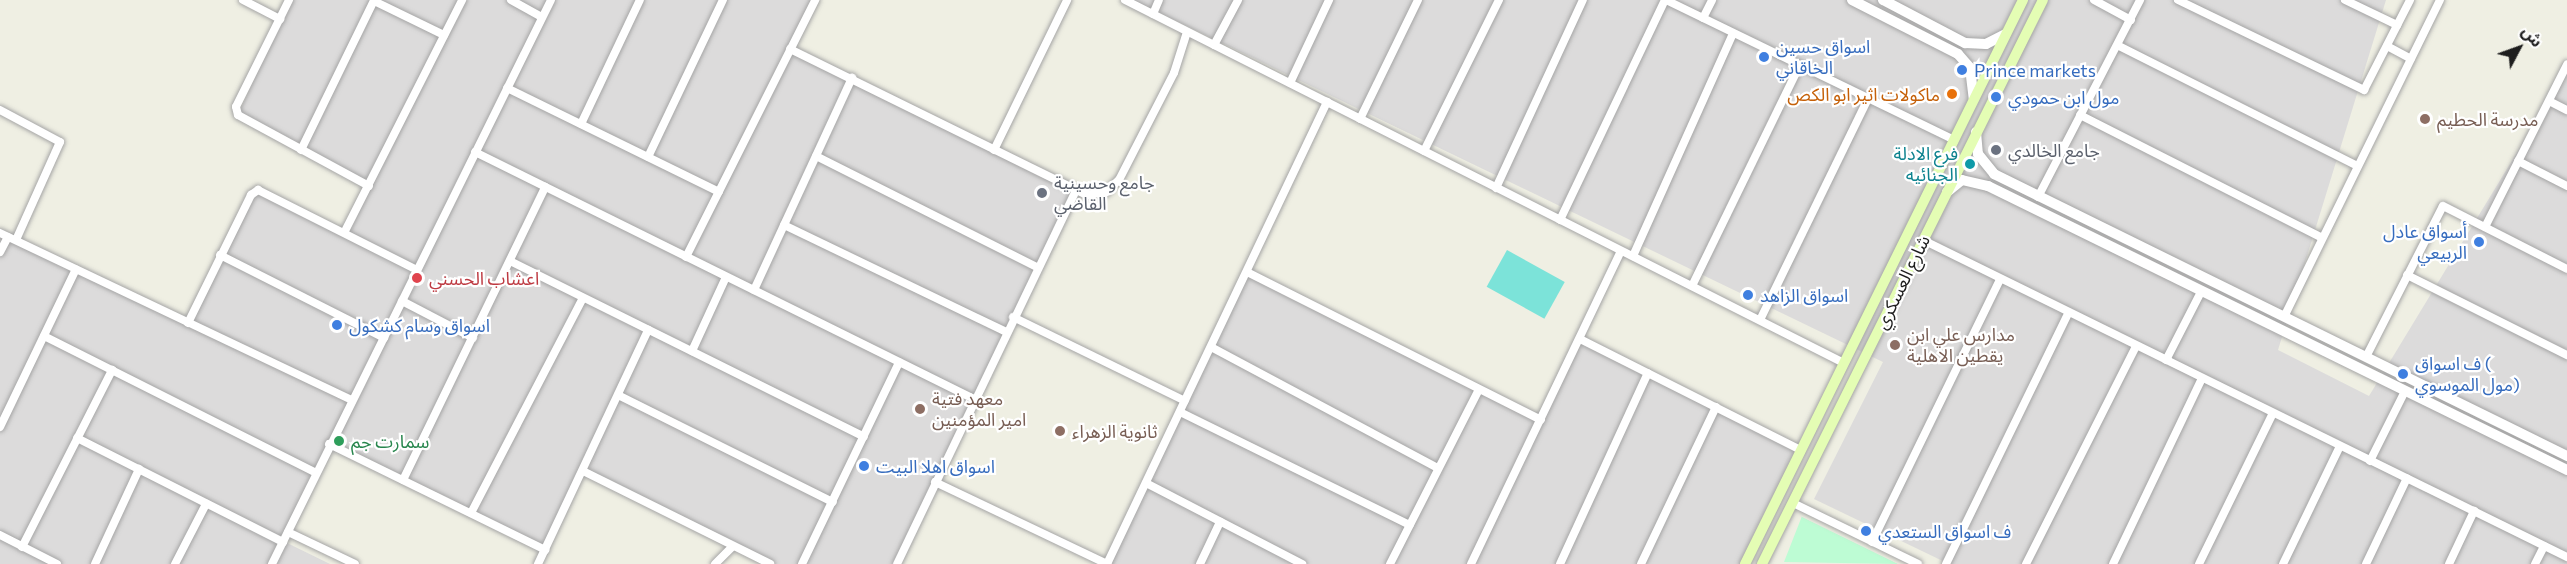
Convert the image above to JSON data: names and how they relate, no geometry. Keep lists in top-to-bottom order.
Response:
{
  "streets": {
    "main road": ["شارع العسكري"]
  },
  "places": [
    "اسواق حسين الخاقاني",
    "Prince markets",
    "ماكولات اثير ابو الكص",
    "مول ابن حمودي",
    "مدرسة الحطيم",
    "جامع الخالدي",
    "فرع الادلة الجنائيه",
    "جامع وحسينية القاضي",
    "أسواق عادل الربيعي",
    "اعشاب الحسني",
    "اسواق الزاهد",
    "اسواق وسام كشكول",
    "مدارس علي ابن يقطين الاهلية",
    "ف اسواق ( مول الموسوي)",
    "معهد فتية امير المؤمنين",
    "ثانوية الزهراء",
    "سمارت جم",
    "اسواق اهلا البيت",
    "ف اسواق الستعدي"
  ],
  "north": "top right"
}
